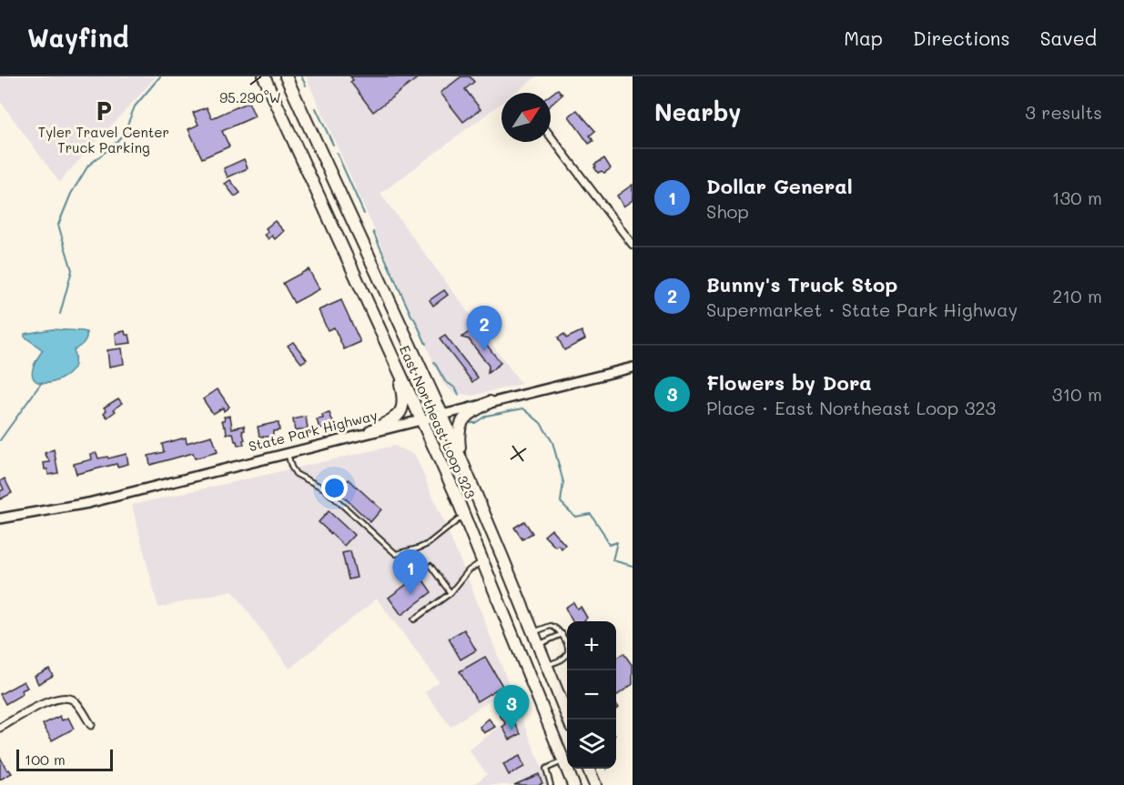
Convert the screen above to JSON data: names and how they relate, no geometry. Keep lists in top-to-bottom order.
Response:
{
  "streets": {
    "highway": ["East Northeast Loop 323"],
    "main road": ["State Park Highway"]
  },
  "crossings": [
    ["East Northeast Loop 323", "State Park Highway"]
  ],
  "places": {
    "parking": ["Tyler Travel Center Truck Parking"]
  },
  "scale_bar": "100 m",
  "north": "top right",
  "page": {
    "header": "Wayfind",
    "nav": ["Map", "Directions", "Saved"],
    "heading": ["Nearby", "3 results"],
    "list": [
      {
        "mark": "1",
        "name": "Dollar General",
        "note": "Shop",
        "value": "130 m"
      },
      {
        "mark": "2",
        "name": "Bunny's Truck Stop",
        "note": "Supermarket · State Park Highway",
        "value": "210 m"
      },
      {
        "mark": "3",
        "name": "Flowers by Dora",
        "note": "Place · East Northeast Loop 323",
        "value": "310 m"
      }
    ],
    "pins": ["2", "1", "3"],
    "map_buttons": ["+", "−"],
    "scale": "100 m"
  },
  "coordinates": ["95.290°W"]
}
